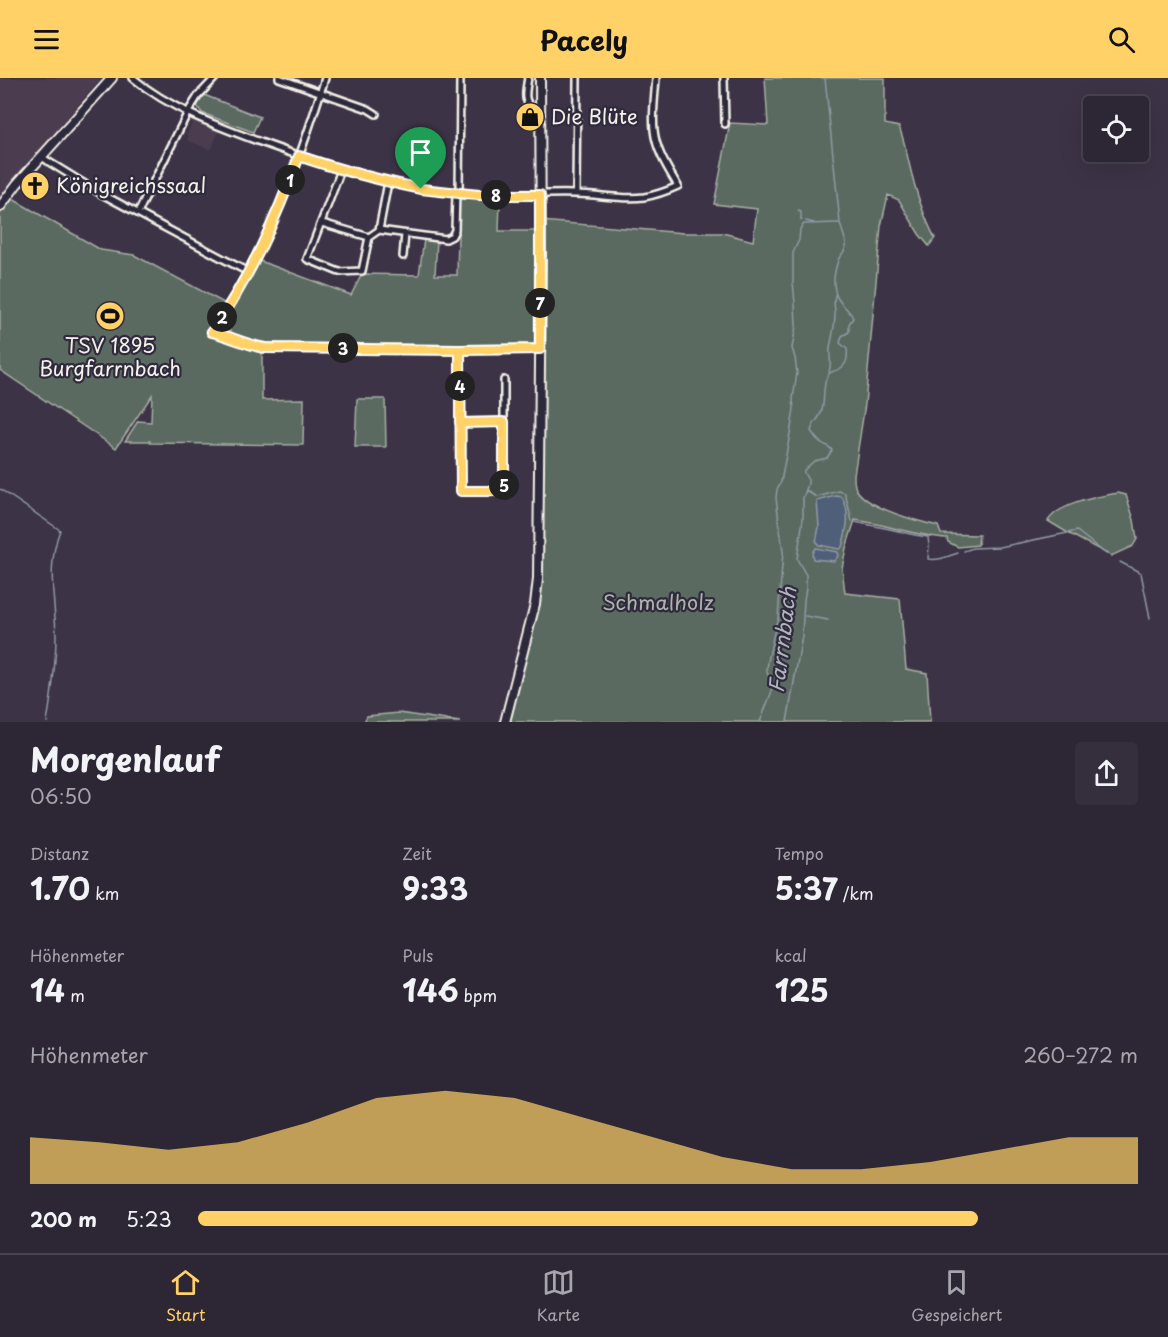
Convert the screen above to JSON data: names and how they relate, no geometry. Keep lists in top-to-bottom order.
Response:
{
  "water": ["Farrnbach"],
  "parks": ["Schmalholz"],
  "places": {
    "shop": ["Die Blüte"],
    "church": ["Königreichssaal"],
    "sports": ["TSV 1895 Burgfarrnbach"]
  },
  "page": {
    "header": "Pacely",
    "pins": [
      "1",
      "8",
      "7",
      "2",
      "3",
      "4",
      "5"
    ],
    "heading": ["Morgenlauf", "06:50"],
    "stats": [
      ["Distanz", "1.70 km"],
      ["Zeit", "9:33"],
      ["Tempo", "5:37 /km"],
      ["Höhenmeter", "14 m"],
      ["Puls", "146 bpm"],
      ["kcal", "125"]
    ],
    "chart": ["Höhenmeter", "260–272 m"],
    "list": [
      {
        "name": "200 m",
        "note": "5:23"
      }
    ],
    "tabs": ["Start", "Karte", "Gespeichert"]
  }
}
